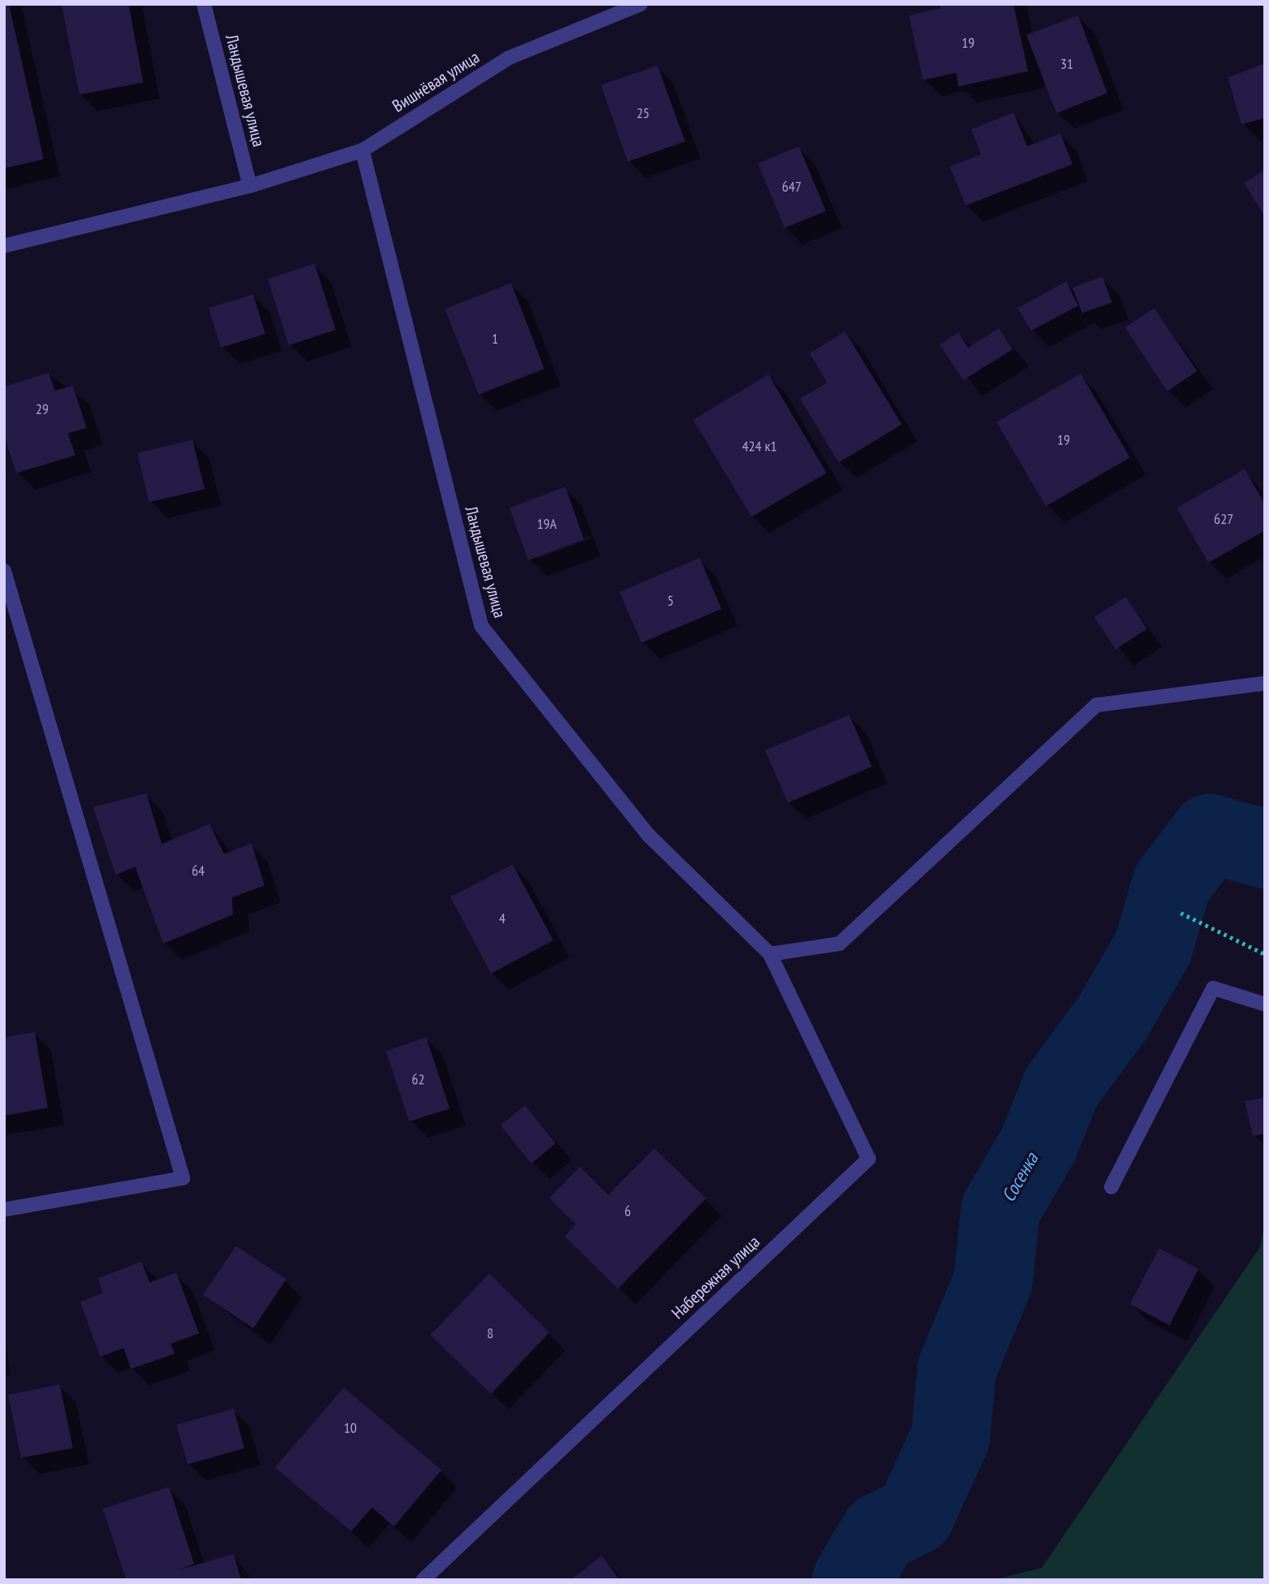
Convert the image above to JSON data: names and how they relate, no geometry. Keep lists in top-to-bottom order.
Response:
{
  "streets": {
    "street": ["Вишнёвая улица", "Ландышевая улица", "Набережная улица"]
  },
  "crossings": [
    ["Вишнёвая улица", "Ландышевая улица"],
    ["Ландышевая улица", "Набережная улица"]
  ],
  "water": ["Сосенка"],
  "house_numbers": [
    "19",
    "31",
    "25",
    "647",
    "1",
    "29",
    "19",
    "424 к1",
    "627",
    "19А",
    "5",
    "64",
    "4",
    "62",
    "6",
    "8",
    "10"
  ]
}
